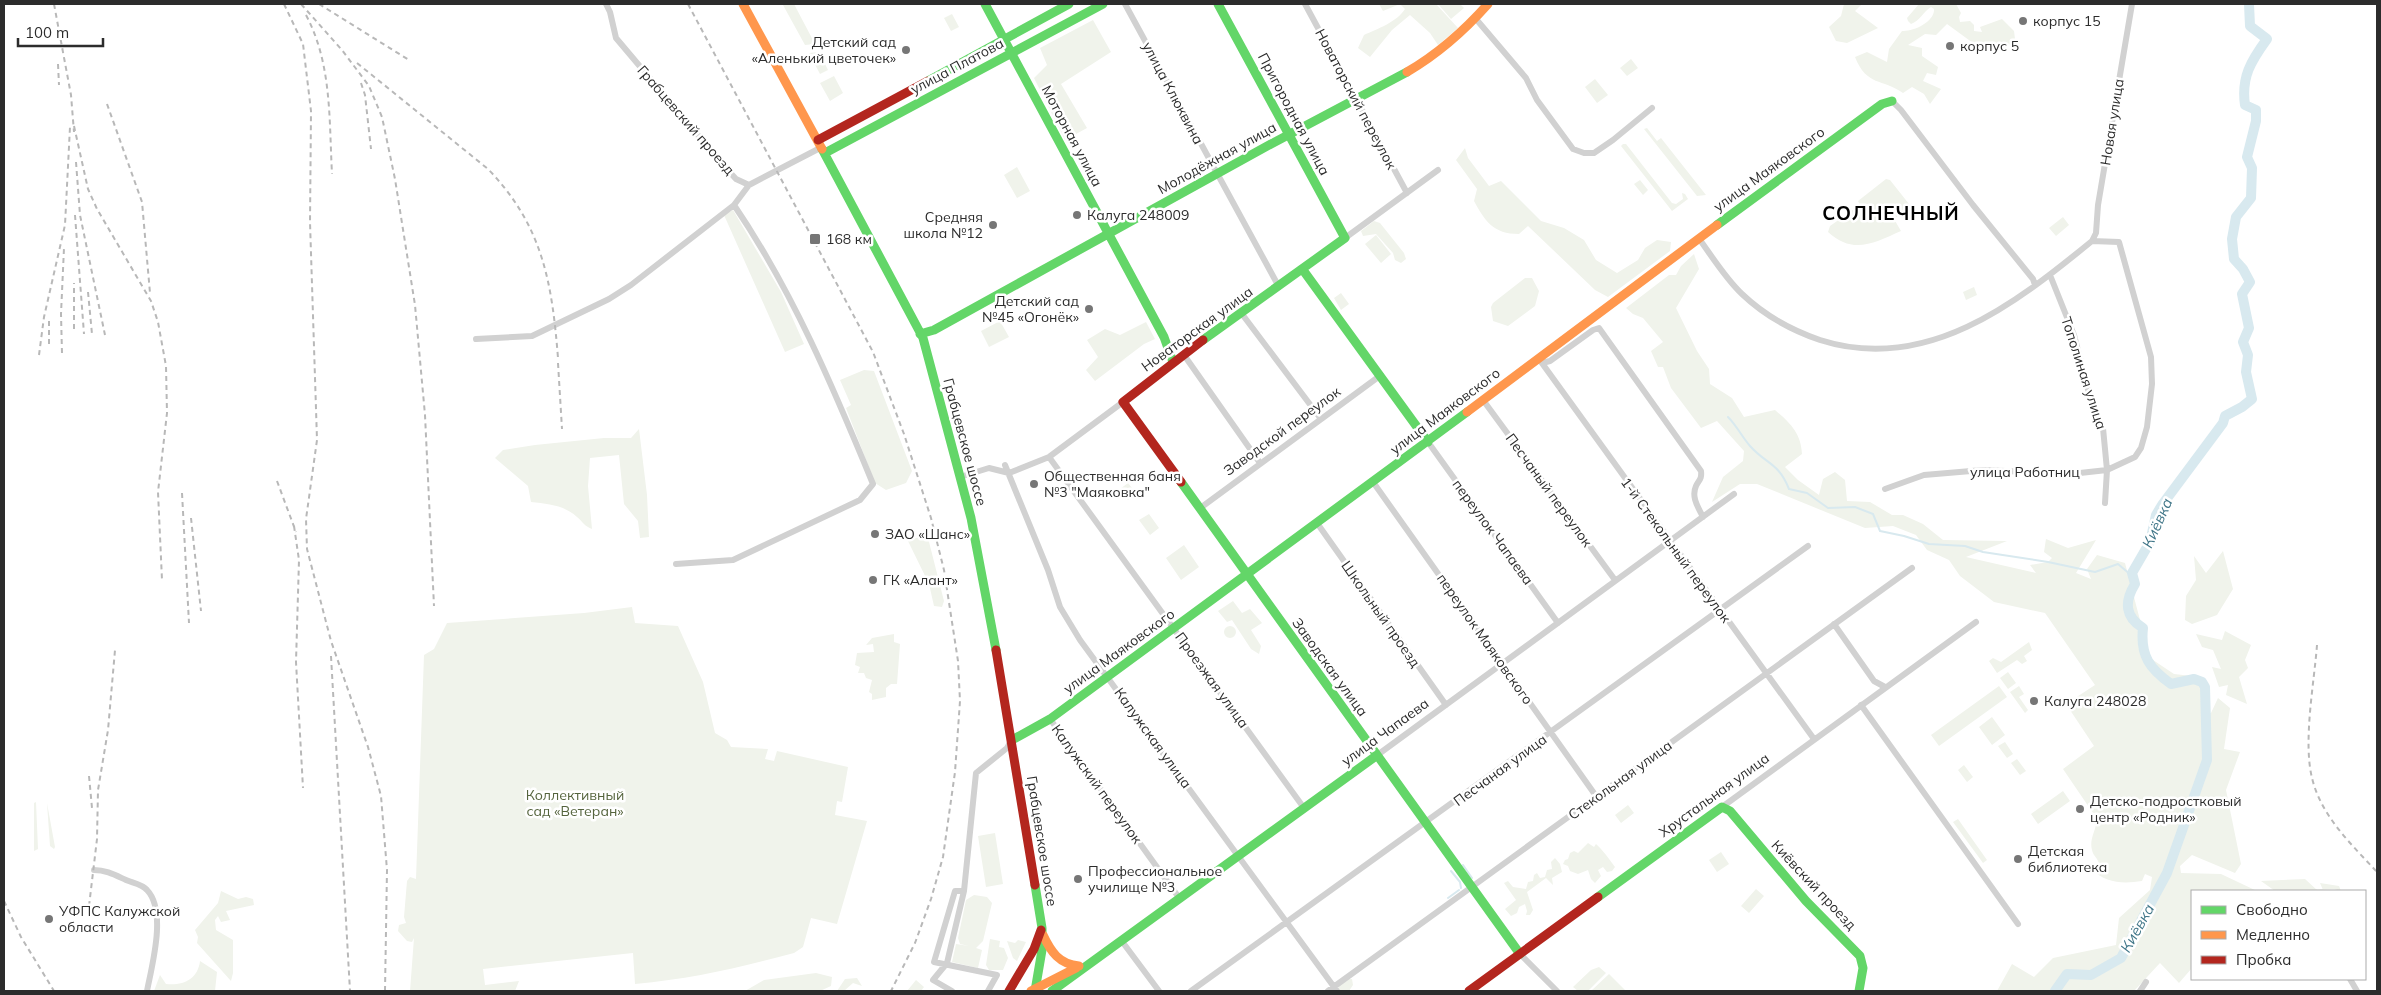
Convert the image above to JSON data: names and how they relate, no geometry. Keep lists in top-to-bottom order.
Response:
{
  "streets": {
    "main road": [
      "улица Платова",
      "Пригородная улица",
      "Моторная улица",
      "Молодёжная улица",
      "улица Маяковского",
      "Новаторская улица",
      "Грабцевское шоссе",
      "Заводская улица",
      "улица Чапаева",
      "Хрустальная улица",
      "Киёвский проезд"
    ],
    "street": [
      "улица Клюквина",
      "Новаторский переулок",
      "Грабцевский проезд",
      "Новая улица",
      "Тополиная улица",
      "Заводской переулок",
      "улица Работниц",
      "Песчаный переулок",
      "переулок Чапаева",
      "1-й Стекольный переулок",
      "Школьный проезд",
      "переулок Маяковского",
      "Проезжая улица",
      "Калужская улица",
      "Песчаная улица",
      "Стекольная улица",
      "Калужский переулок"
    ]
  },
  "crossings": [
    ["улица Платова", "Грабцевский проезд"],
    ["улица Платова", "Моторная улица"],
    ["улица Платова", "Грабцевское шоссе"],
    ["улица Клюквина", "Молодёжная улица"],
    ["улица Клюквина", "Новаторская улица"],
    ["Новаторский переулок", "Молодёжная улица"],
    ["Новаторский переулок", "Новаторская улица"],
    ["Пригородная улица", "Молодёжная улица"],
    ["Пригородная улица", "Новаторская улица"],
    ["Грабцевский проезд", "Грабцевское шоссе"],
    ["Новая улица", "улица Работниц"],
    ["Моторная улица", "Молодёжная улица"],
    ["Моторная улица", "Новаторская улица"],
    ["Молодёжная улица", "Грабцевское шоссе"],
    ["улица Маяковского", "Грабцевское шоссе"],
    ["улица Маяковского", "Песчаный переулок"],
    ["улица Маяковского", "переулок Чапаева"],
    ["улица Маяковского", "1-й Стекольный переулок"],
    ["улица Маяковского", "Школьный проезд"],
    ["улица Маяковского", "переулок Маяковского"],
    ["улица Маяковского", "Заводская улица"],
    ["улица Маяковского", "Проезжая улица"],
    ["улица Маяковского", "Калужская улица"],
    ["улица Маяковского", "Калужский переулок"],
    ["Новаторская улица", "Заводская улица"],
    ["Новаторская улица", "Проезжая улица"],
    ["Новаторская улица", "Калужская улица"],
    ["Тополиная улица", "улица Работниц"],
    ["Заводской переулок", "Заводская улица"],
    ["Песчаный переулок", "улица Чапаева"],
    ["переулок Чапаева", "улица Чапаева"],
    ["1-й Стекольный переулок", "улица Чапаева"],
    ["1-й Стекольный переулок", "Песчаная улица"],
    ["1-й Стекольный переулок", "Стекольная улица"],
    ["1-й Стекольный переулок", "Хрустальная улица"],
    ["Школьный проезд", "улица Чапаева"],
    ["переулок Маяковского", "улица Чапаева"],
    ["переулок Маяковского", "Песчаная улица"],
    ["переулок Маяковского", "Стекольная улица"],
    ["Заводская улица", "улица Чапаева"],
    ["Заводская улица", "Песчаная улица"],
    ["Заводская улица", "Стекольная улица"],
    ["Заводская улица", "Хрустальная улица"],
    ["Проезжая улица", "улица Чапаева"],
    ["улица Чапаева", "Калужская улица"],
    ["улица Чапаева", "Калужский переулок"],
    ["Калужская улица", "Песчаная улица"],
    ["Калужская улица", "Стекольная улица"],
    ["Хрустальная улица", "Киёвский проезд"]
  ],
  "districts": ["СОЛНЕЧНЫЙ"],
  "water": ["Киёвка"],
  "parks": ["Коллективный сад «Ветеран»"],
  "places": {
    "other": [
      "корпус 15",
      "корпус 5",
      "Детский сад «Аленький цветочек»",
      "Калуга 248009",
      "Средняя школа №12",
      "Детский сад №45 «Огонёк»",
      "Общественная баня №3 \"Маяковка\"",
      "ЗАО «Шанс»",
      "ГК «Алант»",
      "Калуга 248028",
      "Детско-подростковый центр «Родник»",
      "Детская библиотека",
      "Профессиональное училище №3",
      "УФПС Калужской области"
    ],
    "transit": ["168 км"]
  },
  "legend": ["Свободно", "Медленно", "Пробка"],
  "scale_bar": "100 m"
}
